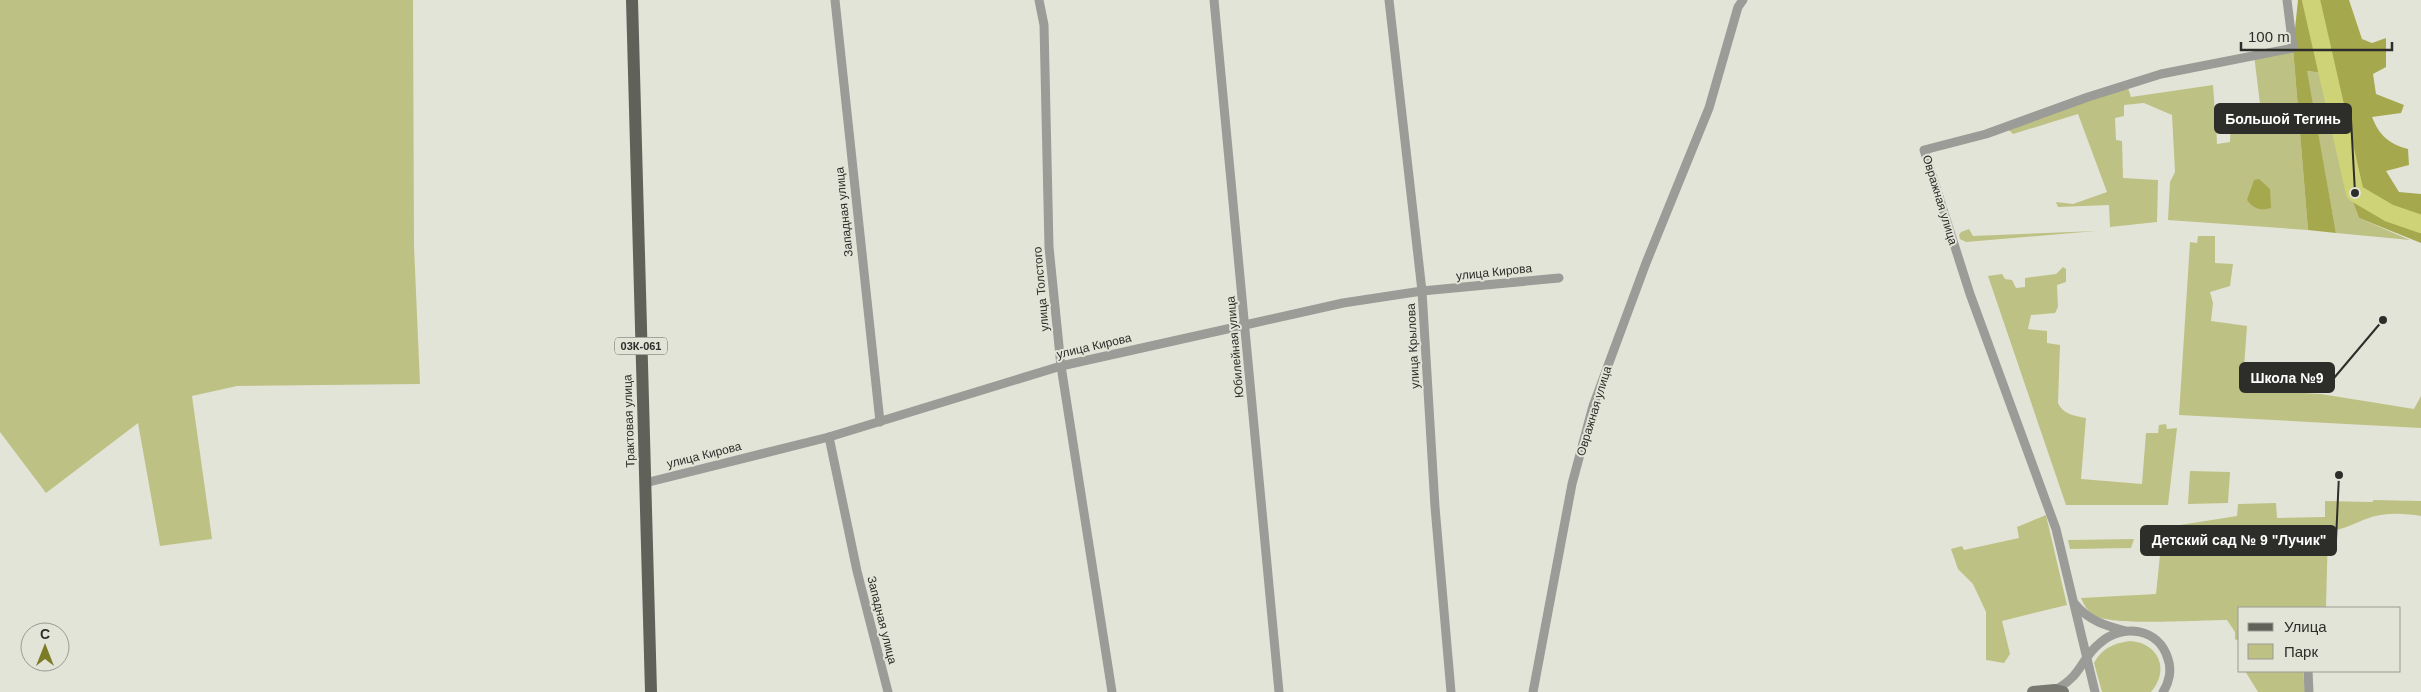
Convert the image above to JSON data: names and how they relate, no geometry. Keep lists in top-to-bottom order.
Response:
{
  "streets": {
    "main road": ["03К-061", "Трактовая улица"],
    "street": [
      "Овражная улица",
      "Западная улица",
      "улица Кирова",
      "улица Толстого",
      "улица Крылова",
      "Юбилейная улица"
    ]
  },
  "crossings": [
    ["Западная улица", "улица Кирова"],
    ["улица Кирова", "улица Толстого"],
    ["улица Кирова", "улица Крылова"],
    ["улица Кирова", "Юбилейная улица"],
    ["улица Кирова", "Трактовая улица"]
  ],
  "places": ["Большой Тегинь", "Школа №9", "Детский сад № 9 \"Лучик\""],
  "legend": ["Улица", "Парк"],
  "scale_bar": "100 m",
  "north": "top"
}
